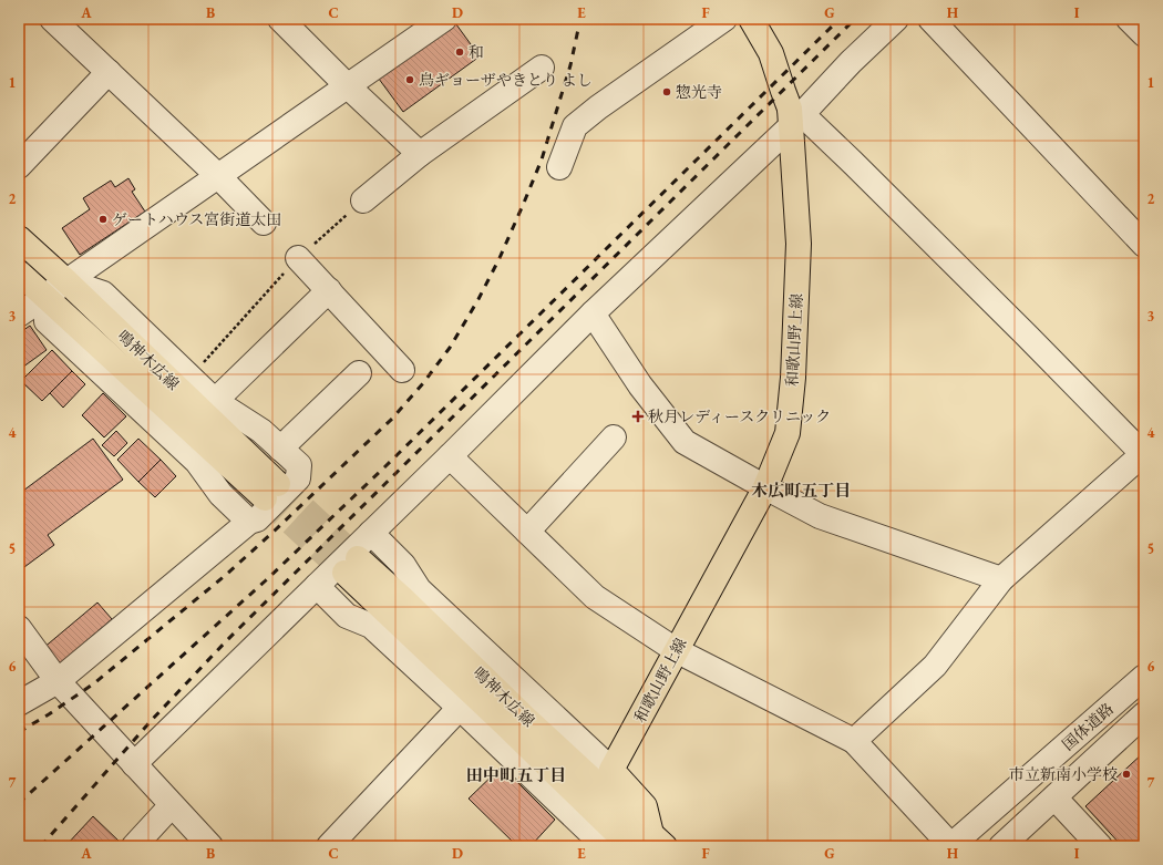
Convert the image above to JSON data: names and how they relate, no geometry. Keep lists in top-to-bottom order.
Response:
{
  "streets": {
    "main road": ["和歌山野上線", "鳴神木広線"],
    "street": ["国体道路"]
  },
  "districts": ["木広町五丁目", "田中町五丁目"],
  "places": {
    "other": [
      "和",
      "鳥ギョーザやきとり よし",
      "惣光寺",
      "ゲートハウス宮街道太田",
      "市立新南小学校"
    ],
    "health": ["秋月レディースクリニック"]
  },
  "grid": {
    "columns": [
      "A",
      "B",
      "C",
      "D",
      "E",
      "F",
      "G",
      "H",
      "I"
    ],
    "rows": [
      "1",
      "2",
      "3",
      "4",
      "5",
      "6",
      "7"
    ]
  }
}
